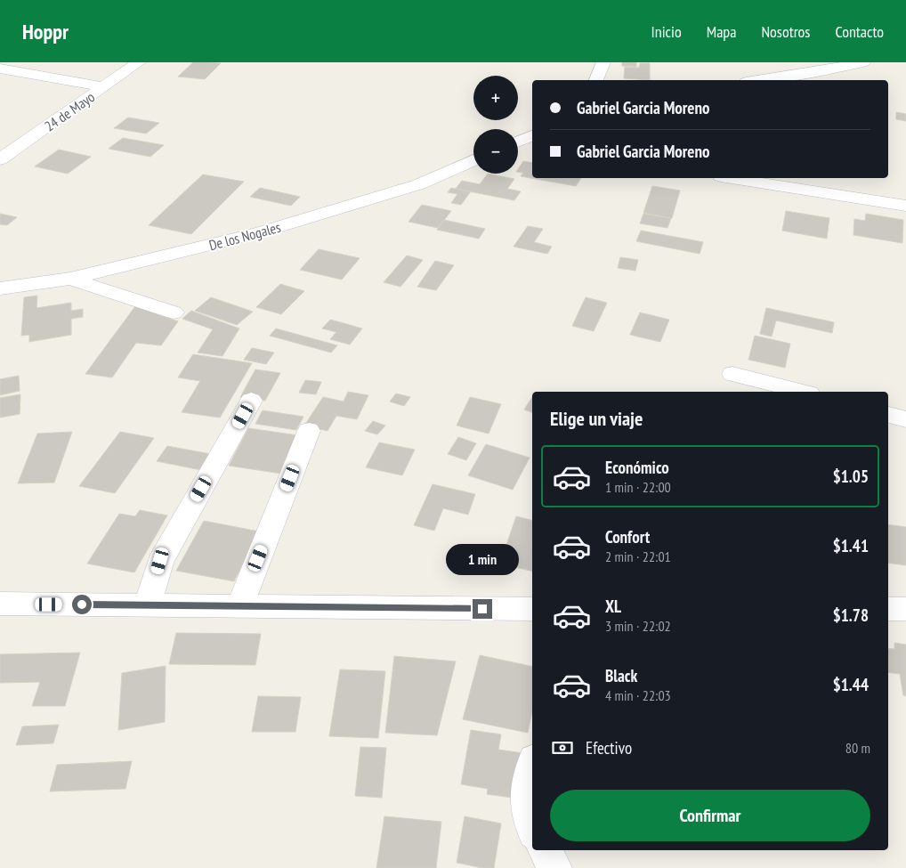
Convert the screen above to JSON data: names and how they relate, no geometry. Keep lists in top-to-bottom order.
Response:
{
  "streets": {
    "street": ["24 de Mayo", "De los Nogales"]
  },
  "page": {
    "header": "Hoppr",
    "nav": [
      "Inicio",
      "Mapa",
      "Nosotros",
      "Contacto"
    ],
    "map_buttons": ["+", "−"],
    "banner": ["Gabriel Garcia Moreno", "Gabriel Garcia Moreno"],
    "heading": "Elige un viaje",
    "list": [
      {
        "name": "Económico",
        "note": "1 min · 22:00",
        "value": "$1.05"
      },
      {
        "name": "Confort",
        "note": "2 min · 22:01",
        "value": "$1.41"
      },
      {
        "name": "XL",
        "note": "3 min · 22:02",
        "value": "$1.78"
      },
      {
        "name": "Black",
        "note": "4 min · 22:03",
        "value": "$1.44"
      }
    ],
    "bubble": "1 min",
    "pay": ["Efectivo", "80 m"],
    "buttons": "Confirmar"
  }
}
